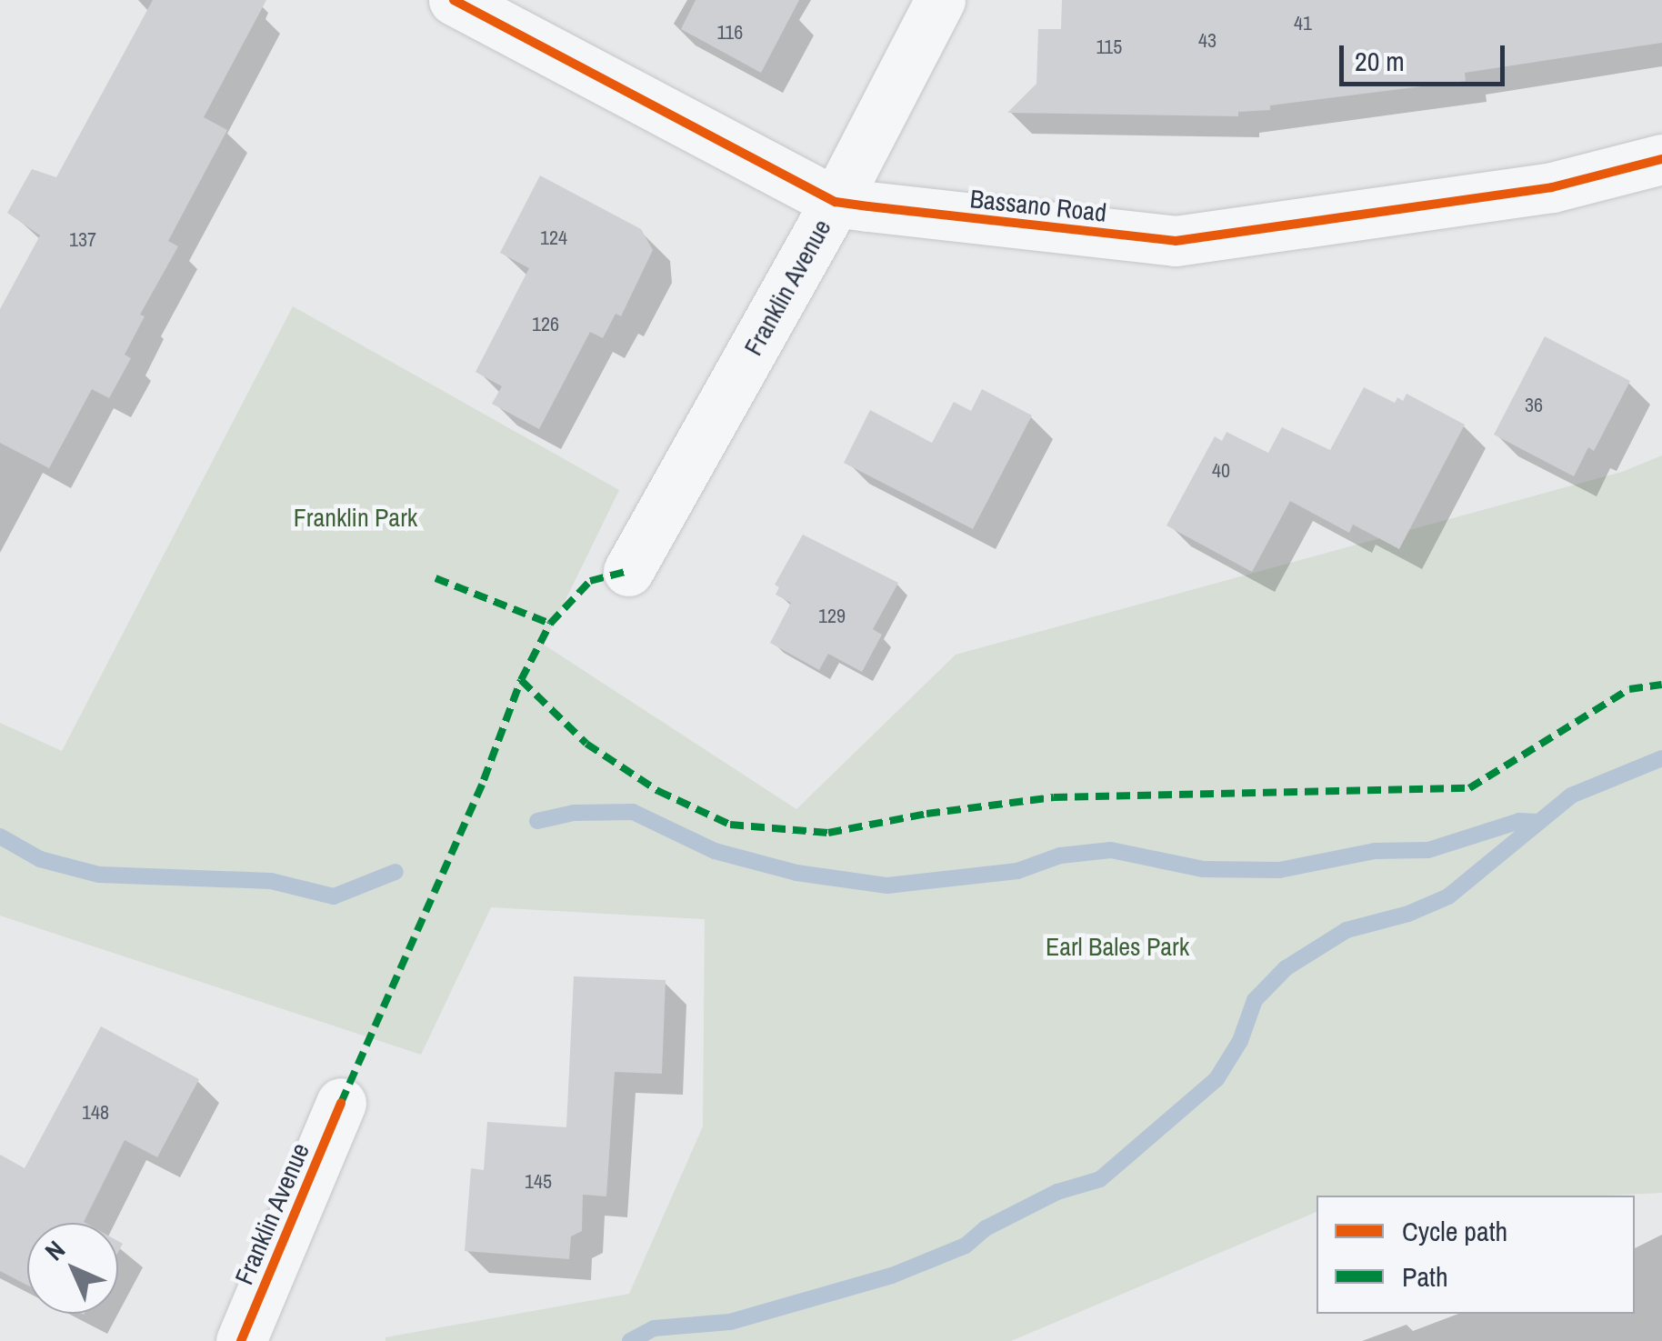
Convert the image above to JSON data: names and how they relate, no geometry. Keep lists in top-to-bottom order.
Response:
{
  "streets": {
    "street": ["Bassano Road", "Franklin Avenue"]
  },
  "crossings": [
    ["Bassano Road", "Franklin Avenue"]
  ],
  "parks": ["Franklin Park", "Earl Bales Park"],
  "house_numbers": [
    "41",
    "116",
    "43",
    "115",
    "124",
    "137",
    "126",
    "36",
    "40",
    "129",
    "148",
    "145"
  ],
  "legend": ["Cycle path", "Path"],
  "scale_bar": "20 m",
  "north": "top left"
}
